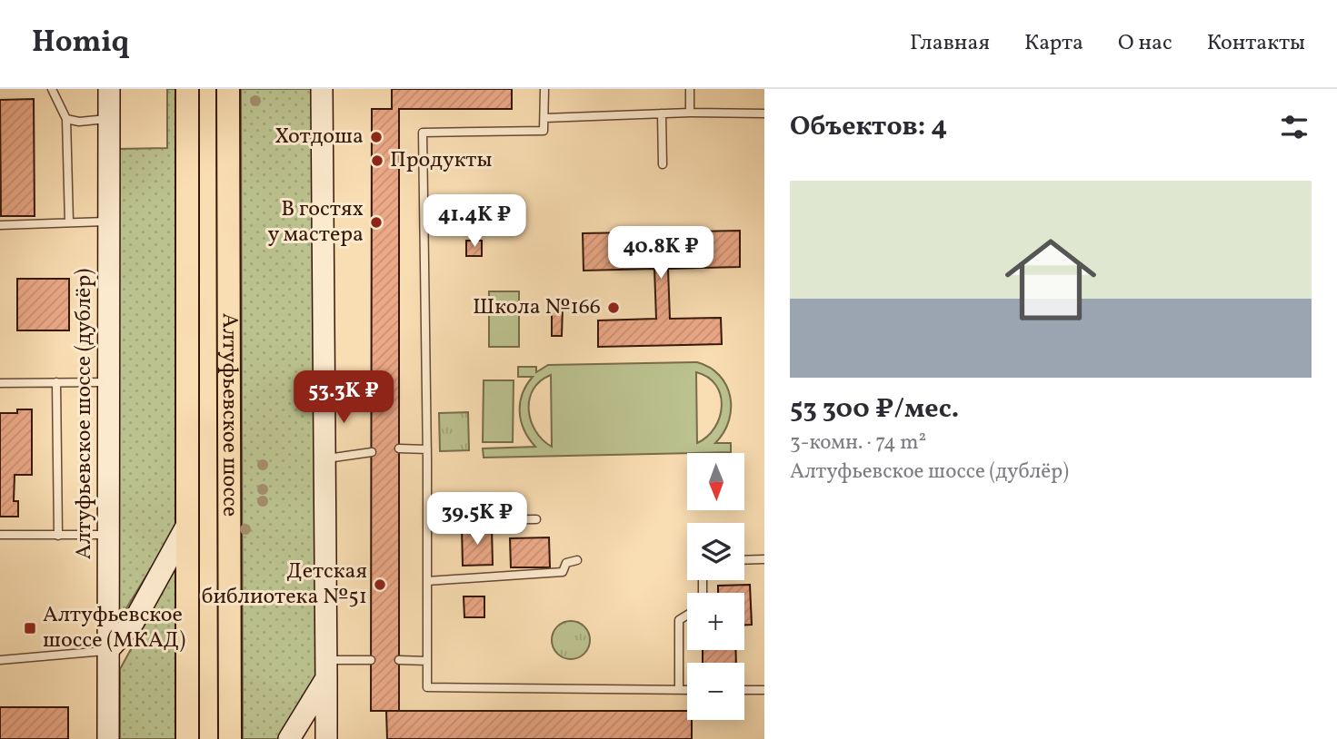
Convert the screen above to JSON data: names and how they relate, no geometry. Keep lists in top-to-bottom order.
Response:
{
  "streets": {
    "main road": ["Алтуфьевское шоссе"],
    "street": ["Алтуфьевское шоссе (дублёр)"]
  },
  "places": {
    "other": [
      "Хотдоша",
      "Продукты",
      "В гостях у мастера",
      "Школа №166",
      "Детская библиотека №51"
    ],
    "transit": ["Алтуфьевское шоссе (МКАД)"]
  },
  "north": "bottom",
  "page": {
    "header": "Homiq",
    "nav": [
      "Главная",
      "Карта",
      "О нас",
      "Контакты"
    ],
    "heading": "Объектов: 4",
    "list": [
      {
        "name": "53 300 ₽/мес.",
        "note": "3-комн. · 74 m² · Алтуфьевское шоссе (дублёр)"
      }
    ],
    "price": [
      "41.4K ₽",
      "40.8K ₽",
      "53.3K ₽",
      "39.5K ₽"
    ],
    "map_buttons": ["+", "−"]
  }
}
